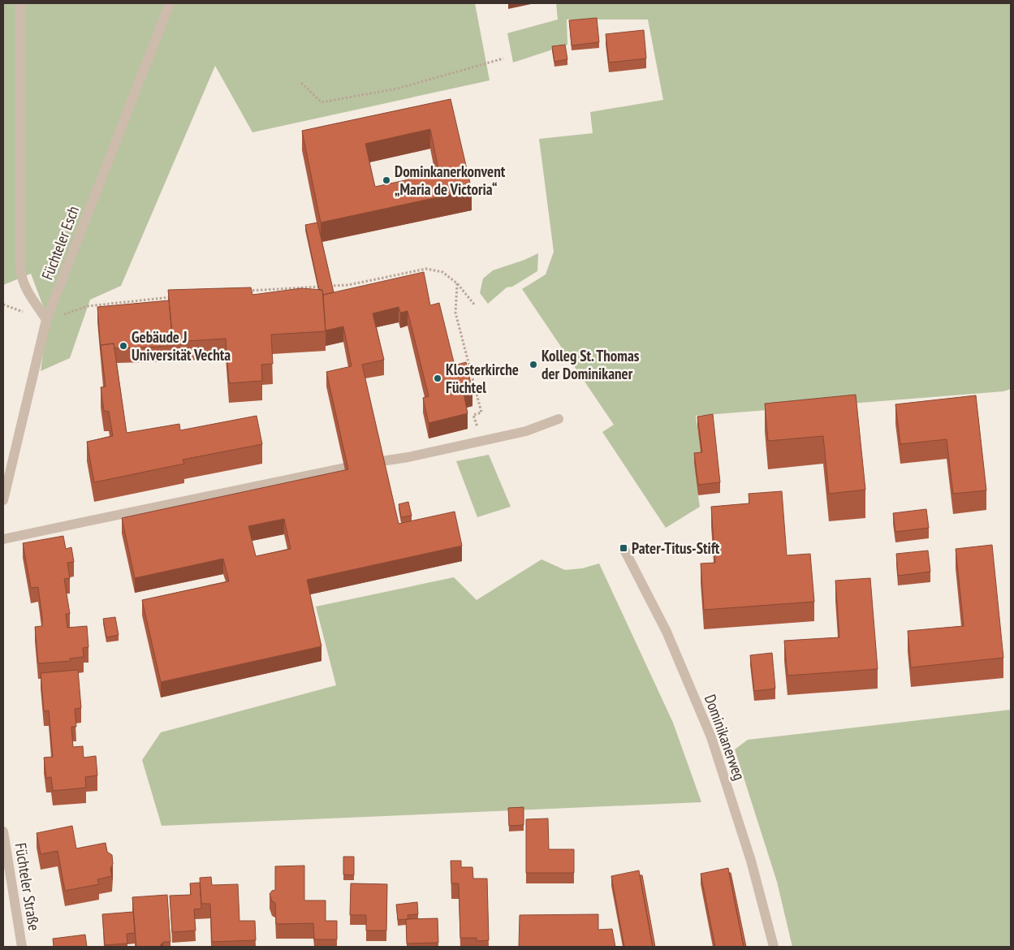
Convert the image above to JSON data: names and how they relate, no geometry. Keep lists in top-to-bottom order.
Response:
{
  "streets": {
    "street": ["Füchteler Esch", "Dominikanerweg", "Füchteler Straße"]
  },
  "places": {
    "other": [
      "Dominkanerkonvent „Maria de Victoria“",
      "Gebäude J Universität Vechta",
      "Kolleg St. Thomas der Dominikaner",
      "Klosterkirche Füchtel"
    ],
    "transit": ["Pater-Titus-Stift"]
  }
}
